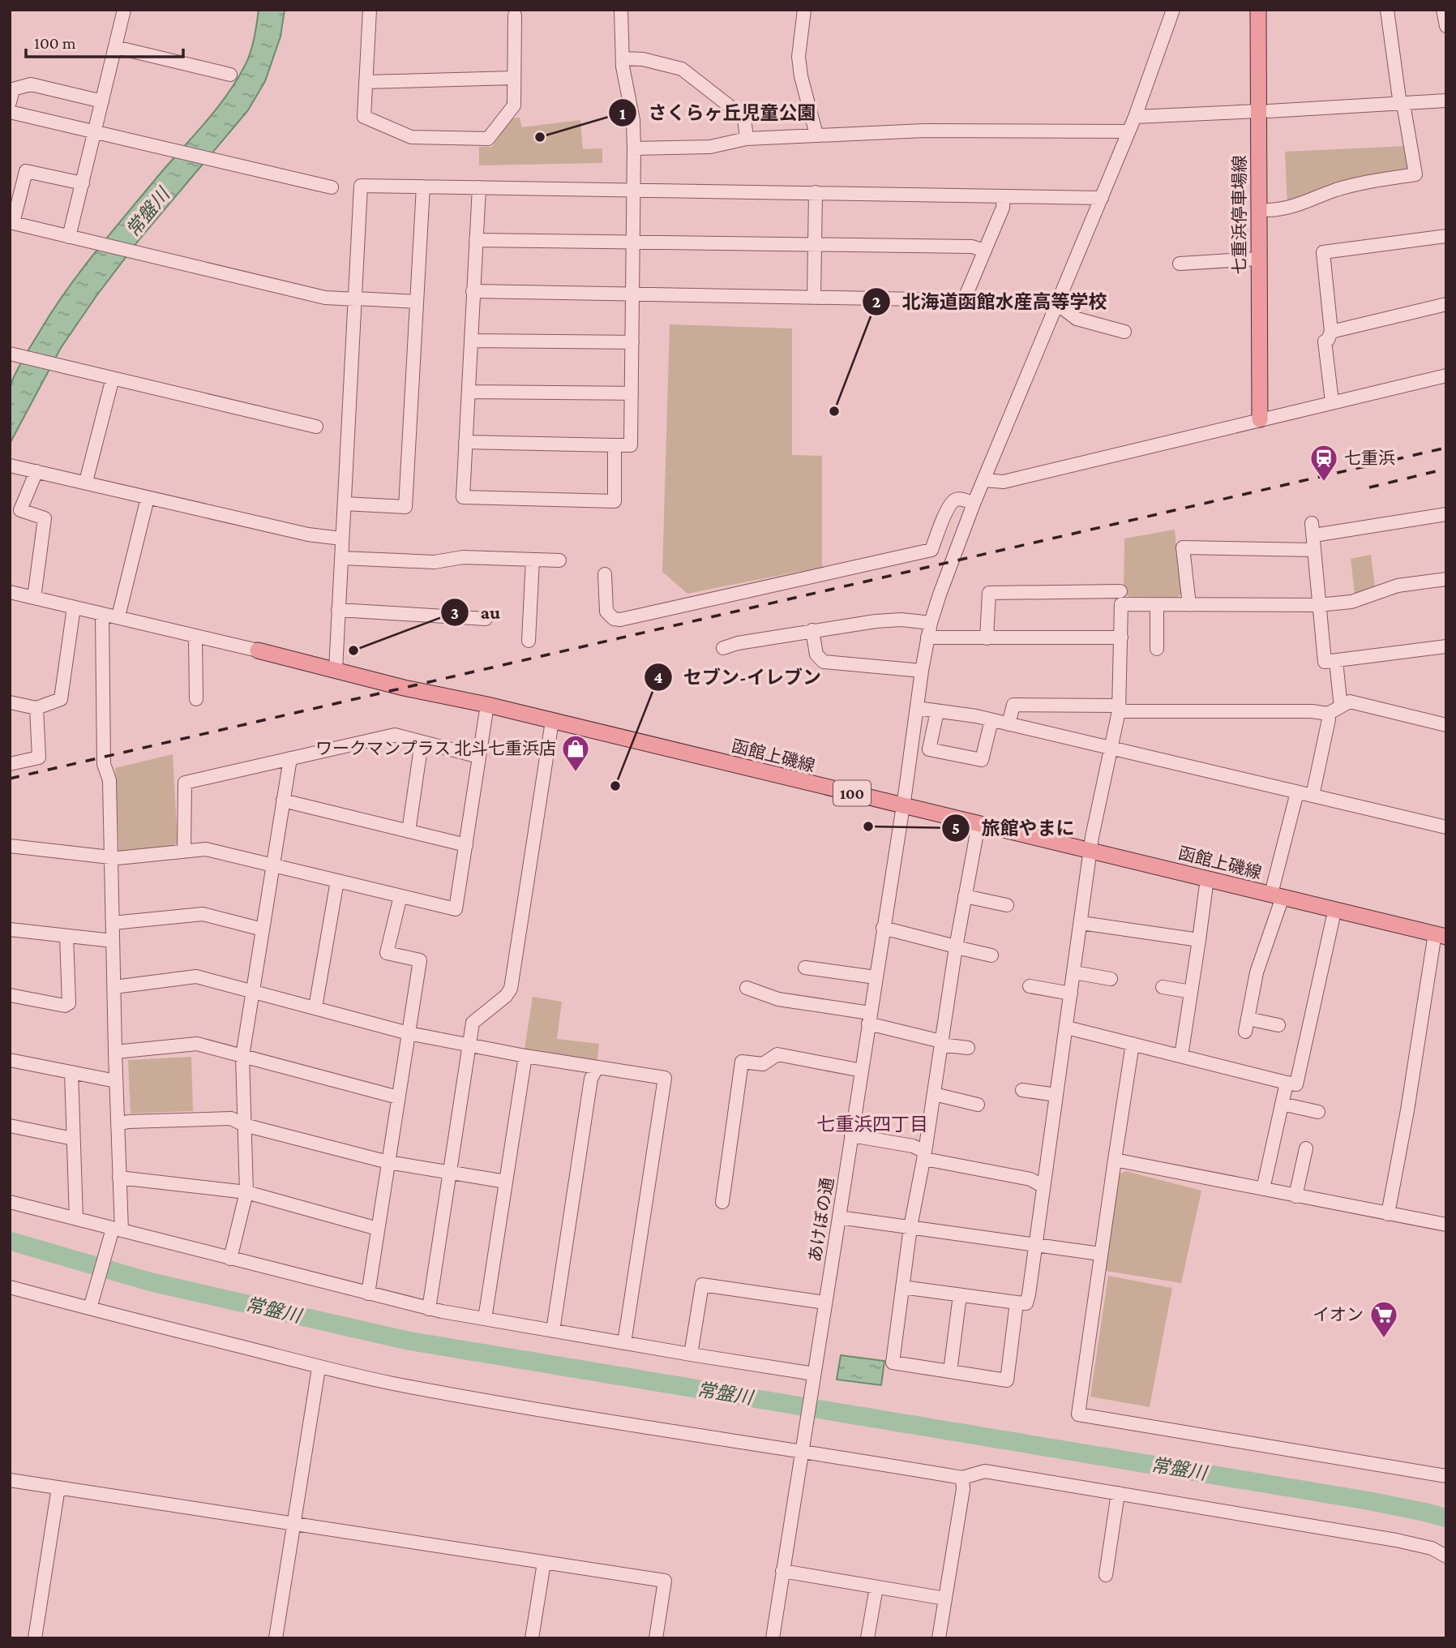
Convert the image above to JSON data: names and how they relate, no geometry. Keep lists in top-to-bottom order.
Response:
{
  "streets": {
    "main road": ["七重浜停車場線", "函館上磯線", "100"],
    "street": ["あけぼの通"]
  },
  "crossings": [
    ["函館上磯線", "あけぼの通"]
  ],
  "districts": ["七重浜四丁目"],
  "water": ["常盤川"],
  "places": {
    "other": [
      "さくらヶ丘児童公園",
      "北海道函館水産高等学校",
      "au",
      "セブン-イレブン",
      "旅館やまに"
    ],
    "station": ["七重浜"],
    "shop": ["ワークマンプラス 北斗七重浜店"],
    "supermarket": ["イオン"]
  },
  "scale_bar": "100 m"
}
